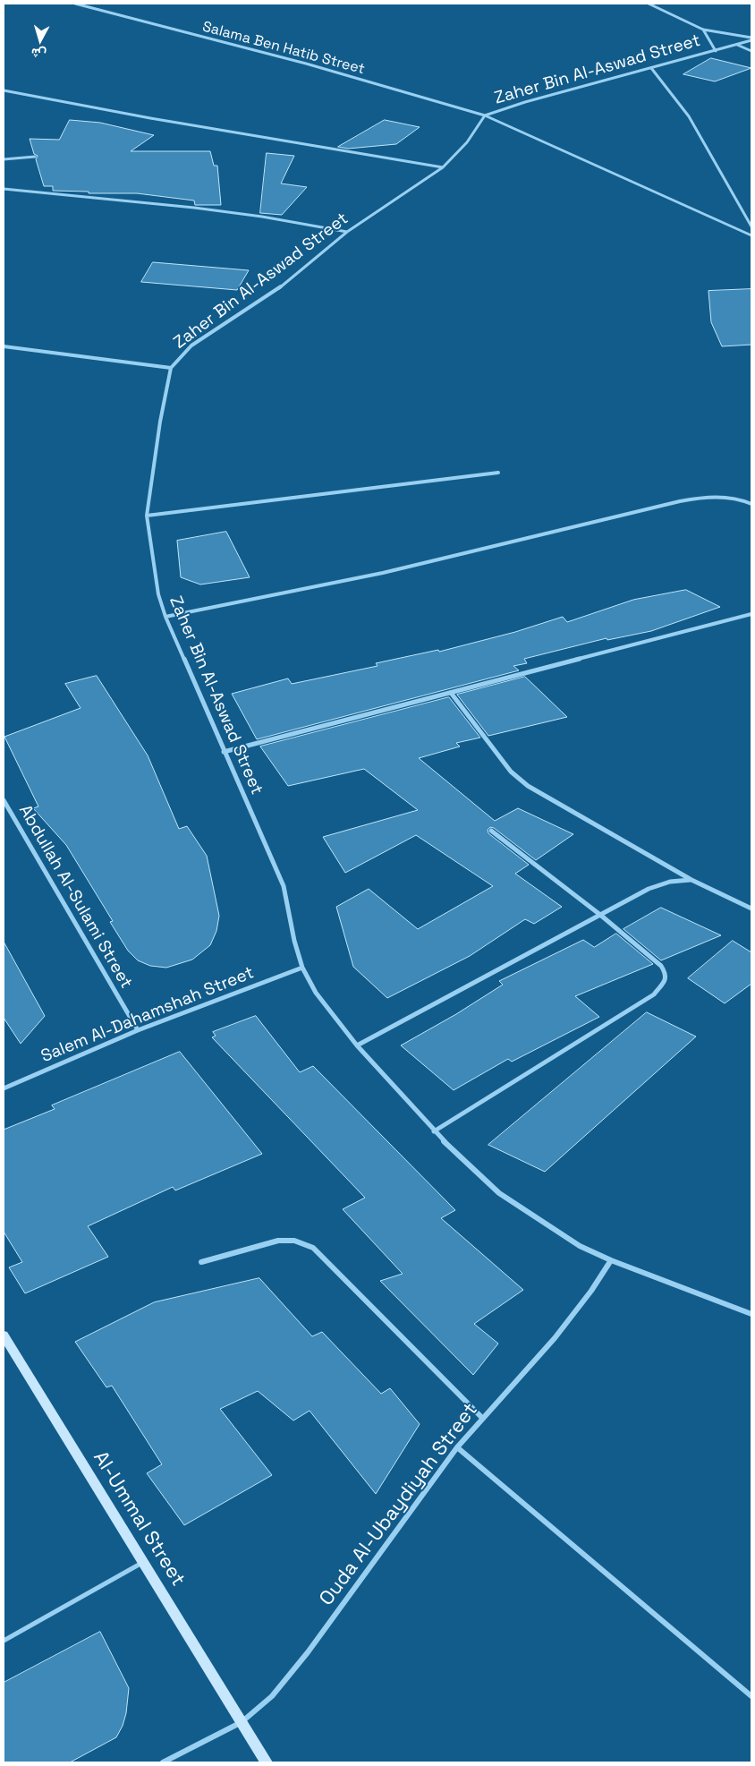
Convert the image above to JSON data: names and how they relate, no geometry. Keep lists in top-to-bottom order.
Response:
{
  "streets": {
    "street": [
      "Salama Ben Hatib Street",
      "Zaher Bin Al-Aswad Street",
      "Abdullah Al-Sulami Street",
      "Salem Al-Dahamshah Street",
      "Ouda Al-Ubaydiyah Street",
      "Al-Ummal Street"
    ]
  },
  "crossings": [
    ["Salama Ben Hatib Street", "Zaher Bin Al-Aswad Street"],
    ["Zaher Bin Al-Aswad Street", "Salem Al-Dahamshah Street"],
    ["Zaher Bin Al-Aswad Street", "Ouda Al-Ubaydiyah Street"],
    ["Abdullah Al-Sulami Street", "Salem Al-Dahamshah Street"],
    ["Ouda Al-Ubaydiyah Street", "Al-Ummal Street"]
  ],
  "north": "bottom"
}
